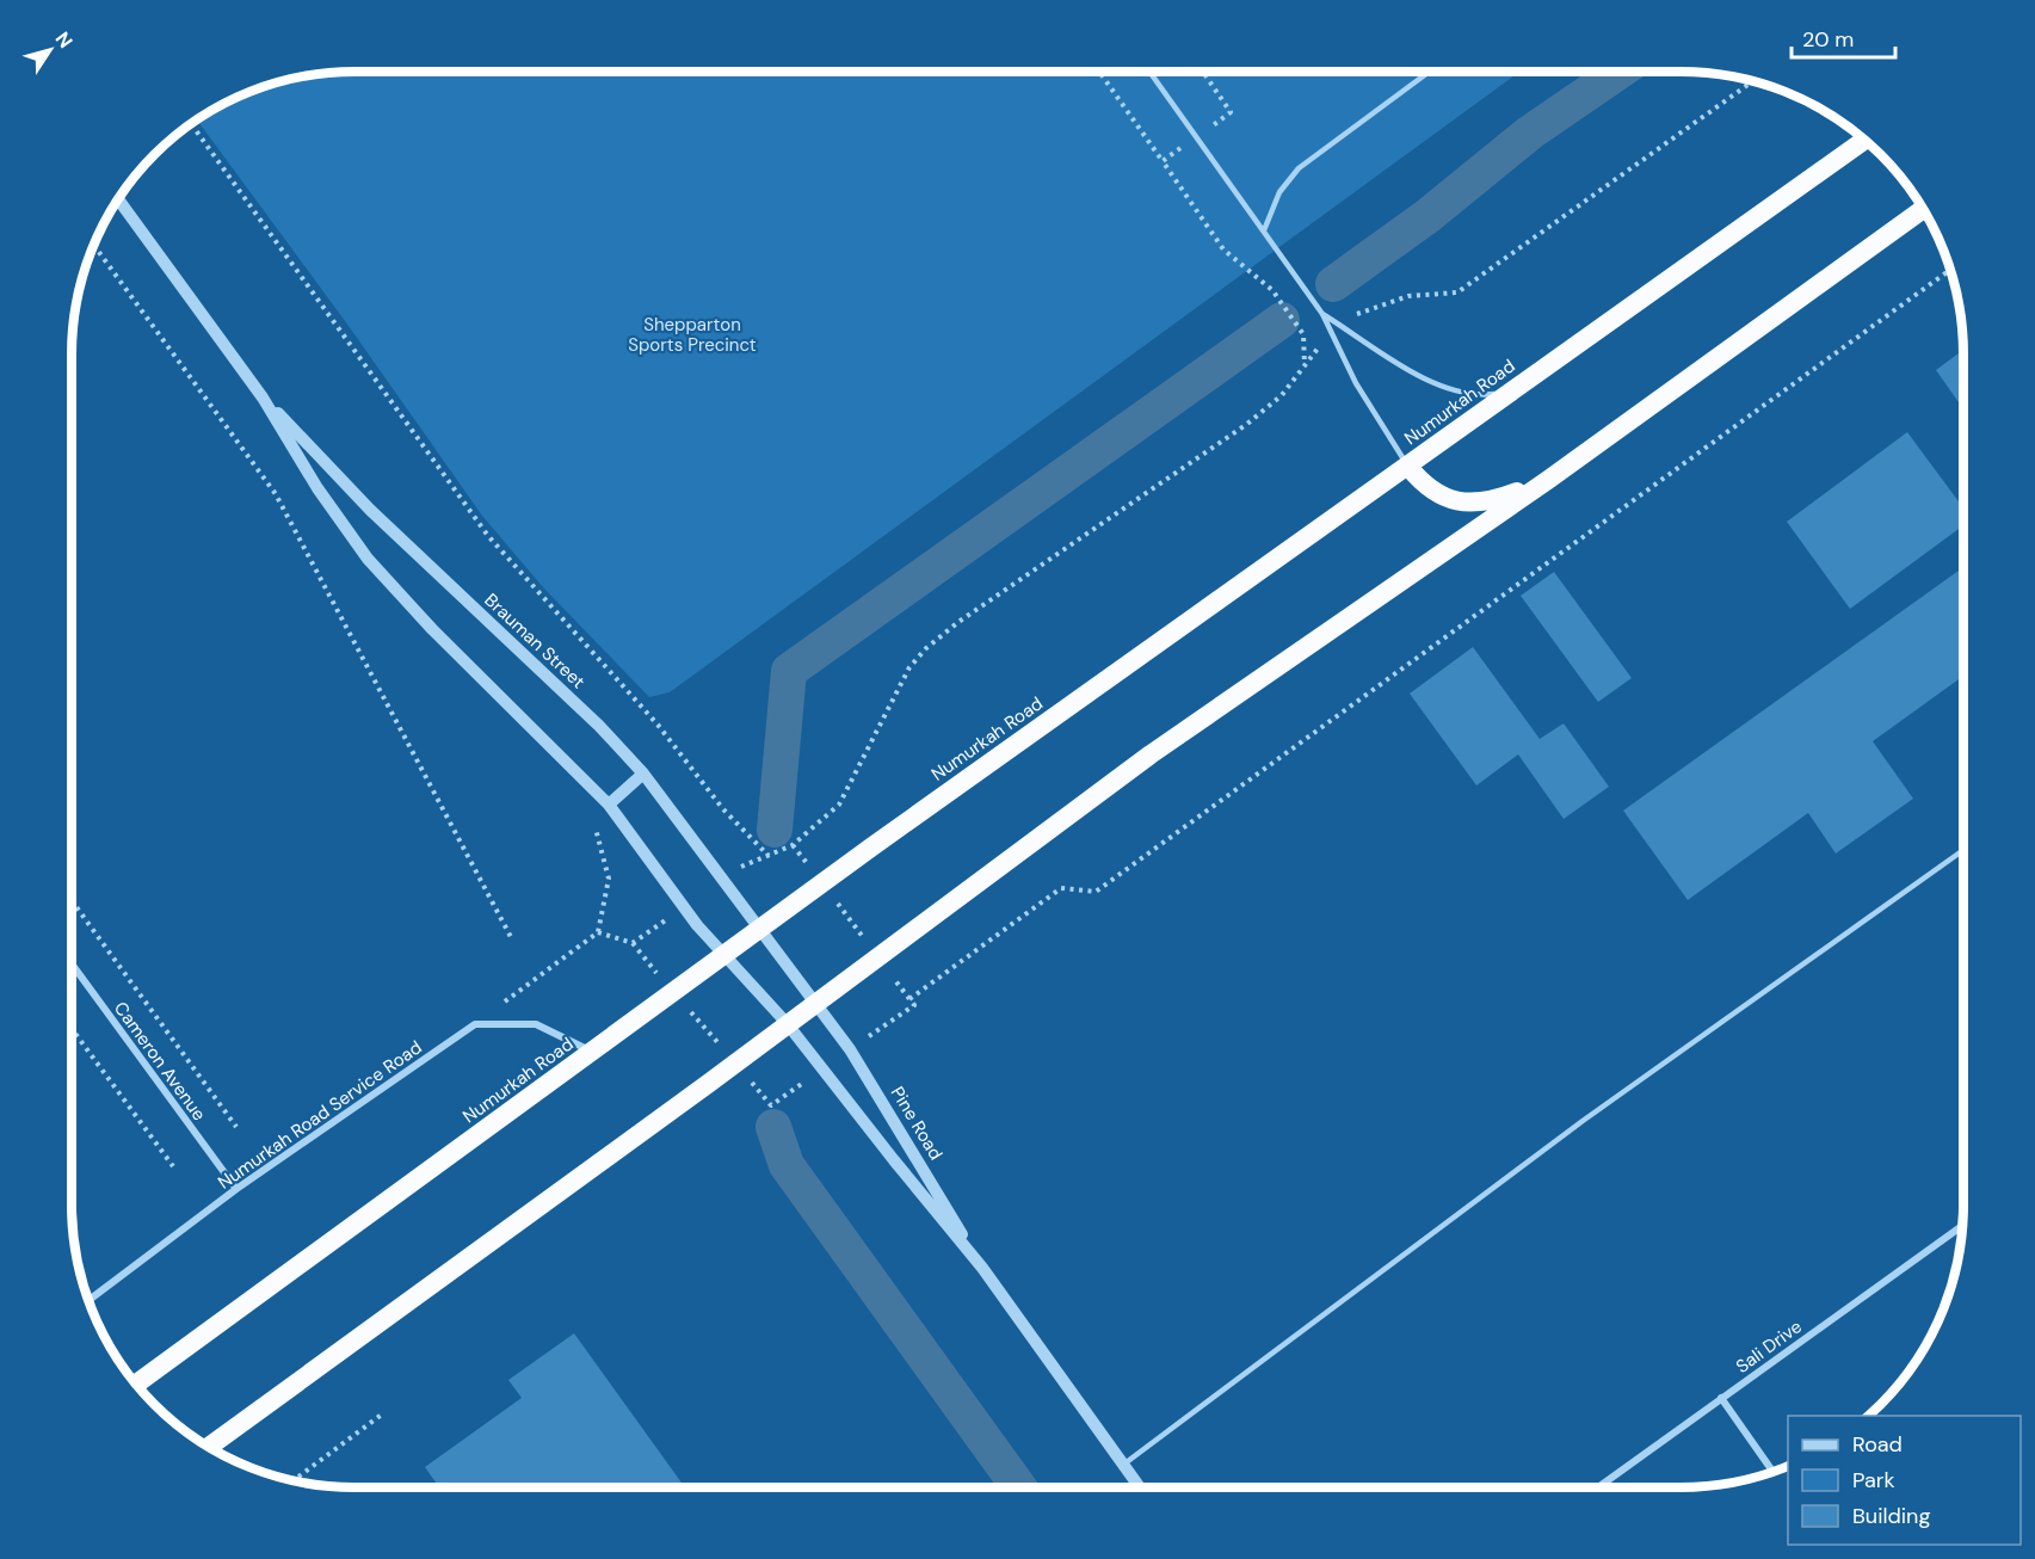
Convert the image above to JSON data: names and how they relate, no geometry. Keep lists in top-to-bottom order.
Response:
{
  "streets": {
    "highway": ["Numurkah Road"],
    "street": [
      "Brauman Street",
      "Cameron Avenue",
      "Numurkah Road Service Road",
      "Pine Road",
      "Sali Drive"
    ]
  },
  "crossings": [
    ["Numurkah Road", "Brauman Street"],
    ["Numurkah Road", "Pine Road"],
    ["Brauman Street", "Pine Road"],
    ["Cameron Avenue", "Numurkah Road Service Road"]
  ],
  "parks": ["Shepparton Sports Precinct"],
  "legend": ["Road", "Park", "Building"],
  "scale_bar": "20 m",
  "north": "top right"
}
